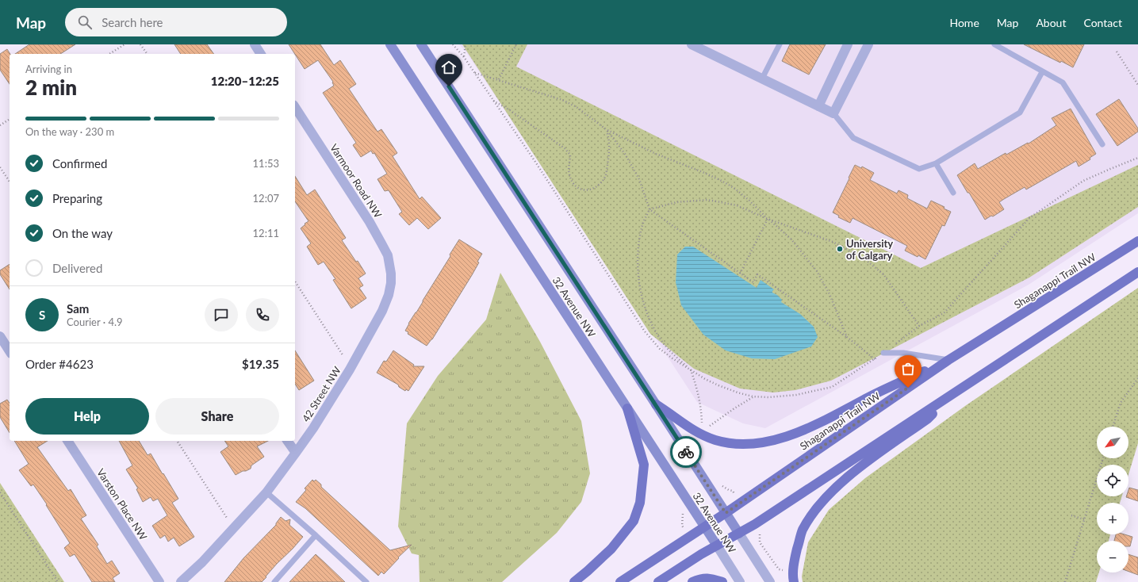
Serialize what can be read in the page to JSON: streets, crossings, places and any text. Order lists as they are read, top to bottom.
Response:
{
  "streets": {
    "main road": ["Shaganappi Trail NW", "32 Avenue NW"],
    "street": ["Varmoor Road NW", "42 Street NW", "Varston Place NW"]
  },
  "crossings": [
    ["Varmoor Road NW", "42 Street NW"],
    ["Shaganappi Trail NW", "32 Avenue NW"]
  ],
  "places": ["University of Calgary"],
  "north": "bottom left",
  "page": {
    "header": "Map",
    "search": "Search here",
    "nav": [
      "Home",
      "Map",
      "About",
      "Contact"
    ],
    "heading": ["2 min", "Arriving in", "12:20–12:25"],
    "panel": [
      "Sam",
      "Courier · 4.9",
      "Order #4623",
      "$19.35"
    ],
    "bar": "On the way · 230 m",
    "list": [
      ["Confirmed", "11:53"],
      ["Preparing", "12:07"],
      ["On the way", "12:11"],
      "Delivered"
    ],
    "round": "S",
    "buttons": ["Help", "Share"],
    "map_buttons": ["+", "−"]
  }
}
